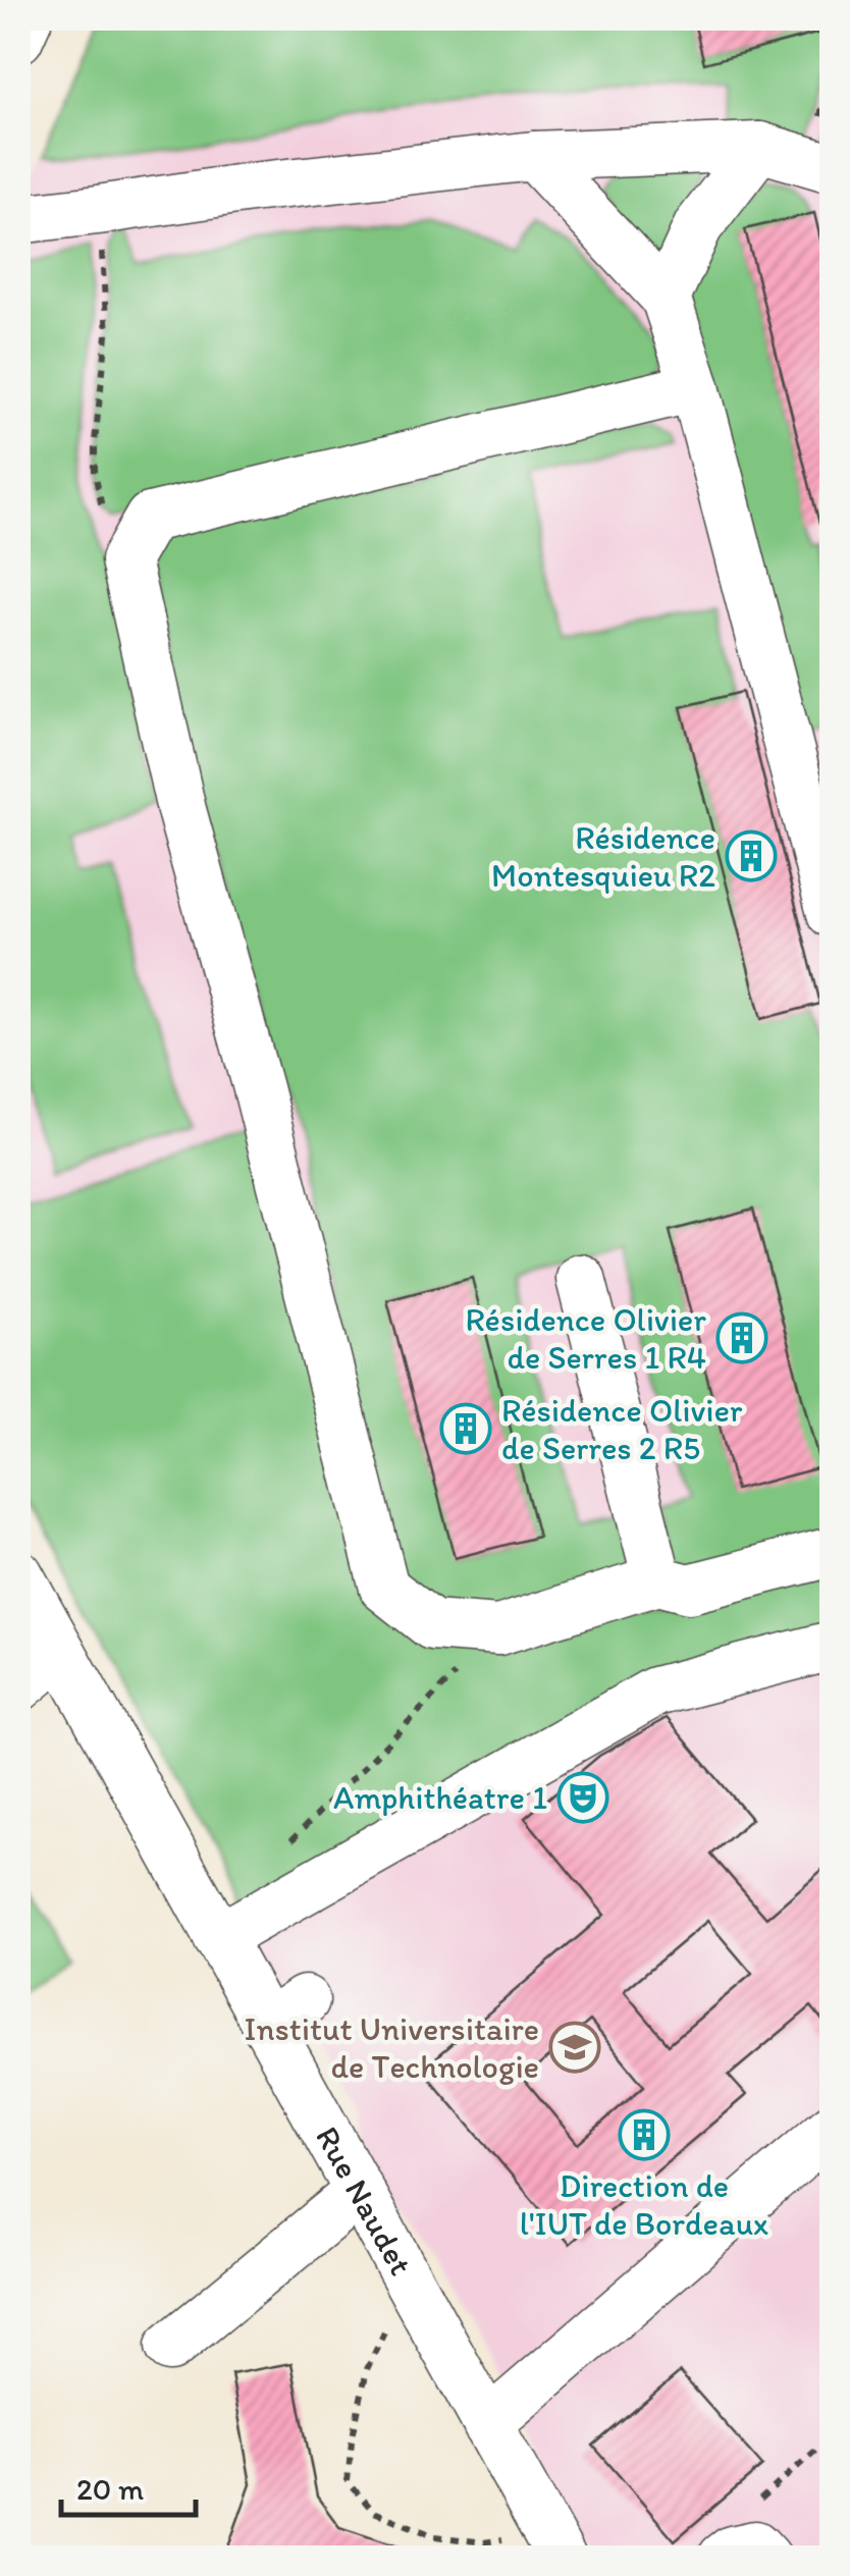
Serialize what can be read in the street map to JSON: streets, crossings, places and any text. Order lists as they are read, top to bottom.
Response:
{
  "streets": {
    "street": ["Rue Naudet"]
  },
  "places": {
    "building": [
      "Résidence Montesquieu R2",
      "Résidence Olivier de Serres 1 R4",
      "Résidence Olivier de Serres 2 R5",
      "Direction de l'IUT de Bordeaux"
    ],
    "theatre": ["Amphithéatre 1"],
    "school or university": ["Institut Universitaire de Technologie"]
  },
  "scale_bar": "20 m"
}
